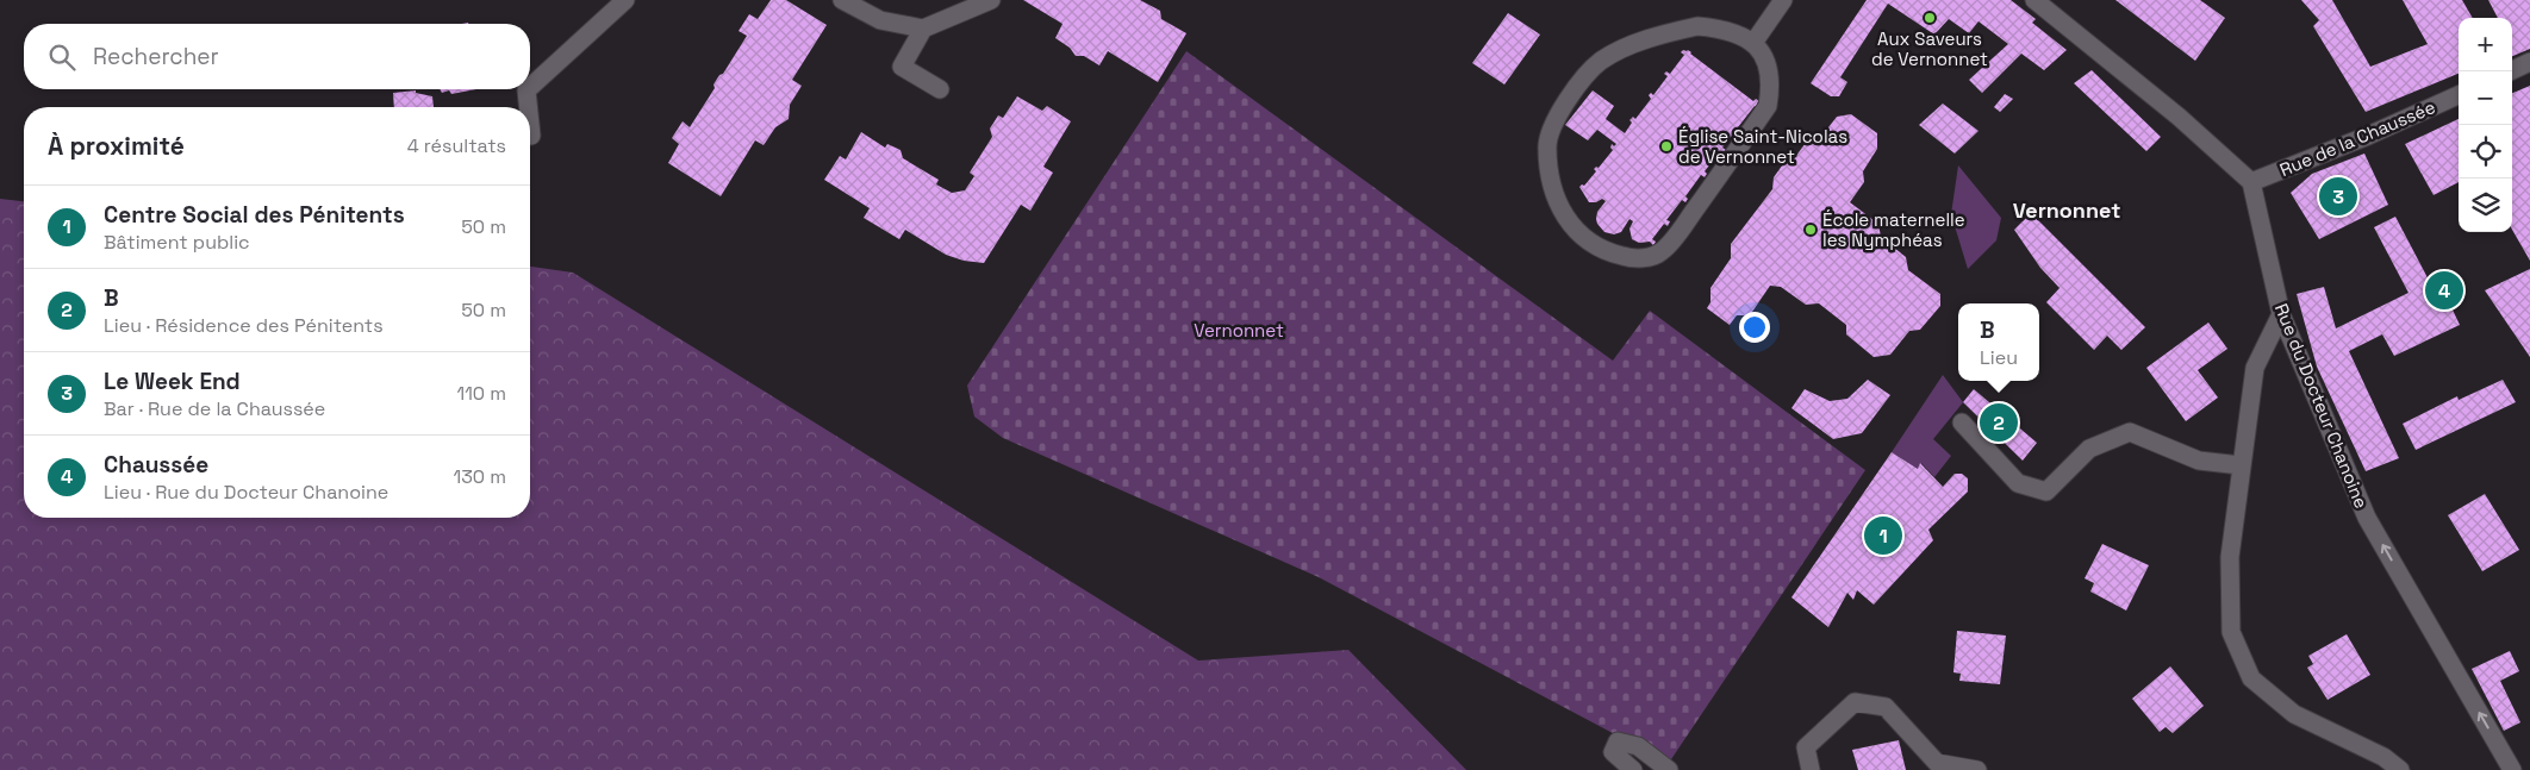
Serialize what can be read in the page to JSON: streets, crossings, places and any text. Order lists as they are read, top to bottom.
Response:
{
  "streets": {
    "street": ["Rue de la Chaussée", "Rue du Docteur Chanoine"]
  },
  "crossings": [
    ["Rue de la Chaussée", "Rue du Docteur Chanoine"]
  ],
  "one_way": ["Rue du Docteur Chanoine"],
  "districts": ["Vernonnet"],
  "parks": ["Vernonnet"],
  "places": ["Aux Saveurs de Vernonnet", "Église Saint-Nicolas de Vernonnet", "École maternelle les Nymphéas"],
  "page": {
    "map_buttons": ["+", "−"],
    "search": "Rechercher",
    "heading": ["À proximité", "4 résultats"],
    "pins": [
      "3",
      "4",
      "2",
      "1"
    ],
    "list": [
      {
        "mark": "1",
        "name": "Centre Social des Pénitents",
        "note": "Bâtiment public",
        "value": "50 m"
      },
      {
        "mark": "2",
        "name": "B",
        "note": "Lieu · Résidence des Pénitents",
        "value": "50 m"
      },
      {
        "mark": "3",
        "name": "Le Week End",
        "note": "Bar · Rue de la Chaussée",
        "value": "110 m"
      },
      {
        "mark": "4",
        "name": "Chaussée",
        "note": "Lieu · Rue du Docteur Chanoine",
        "value": "130 m"
      }
    ],
    "popup": ["B", "Lieu"]
  }
}
